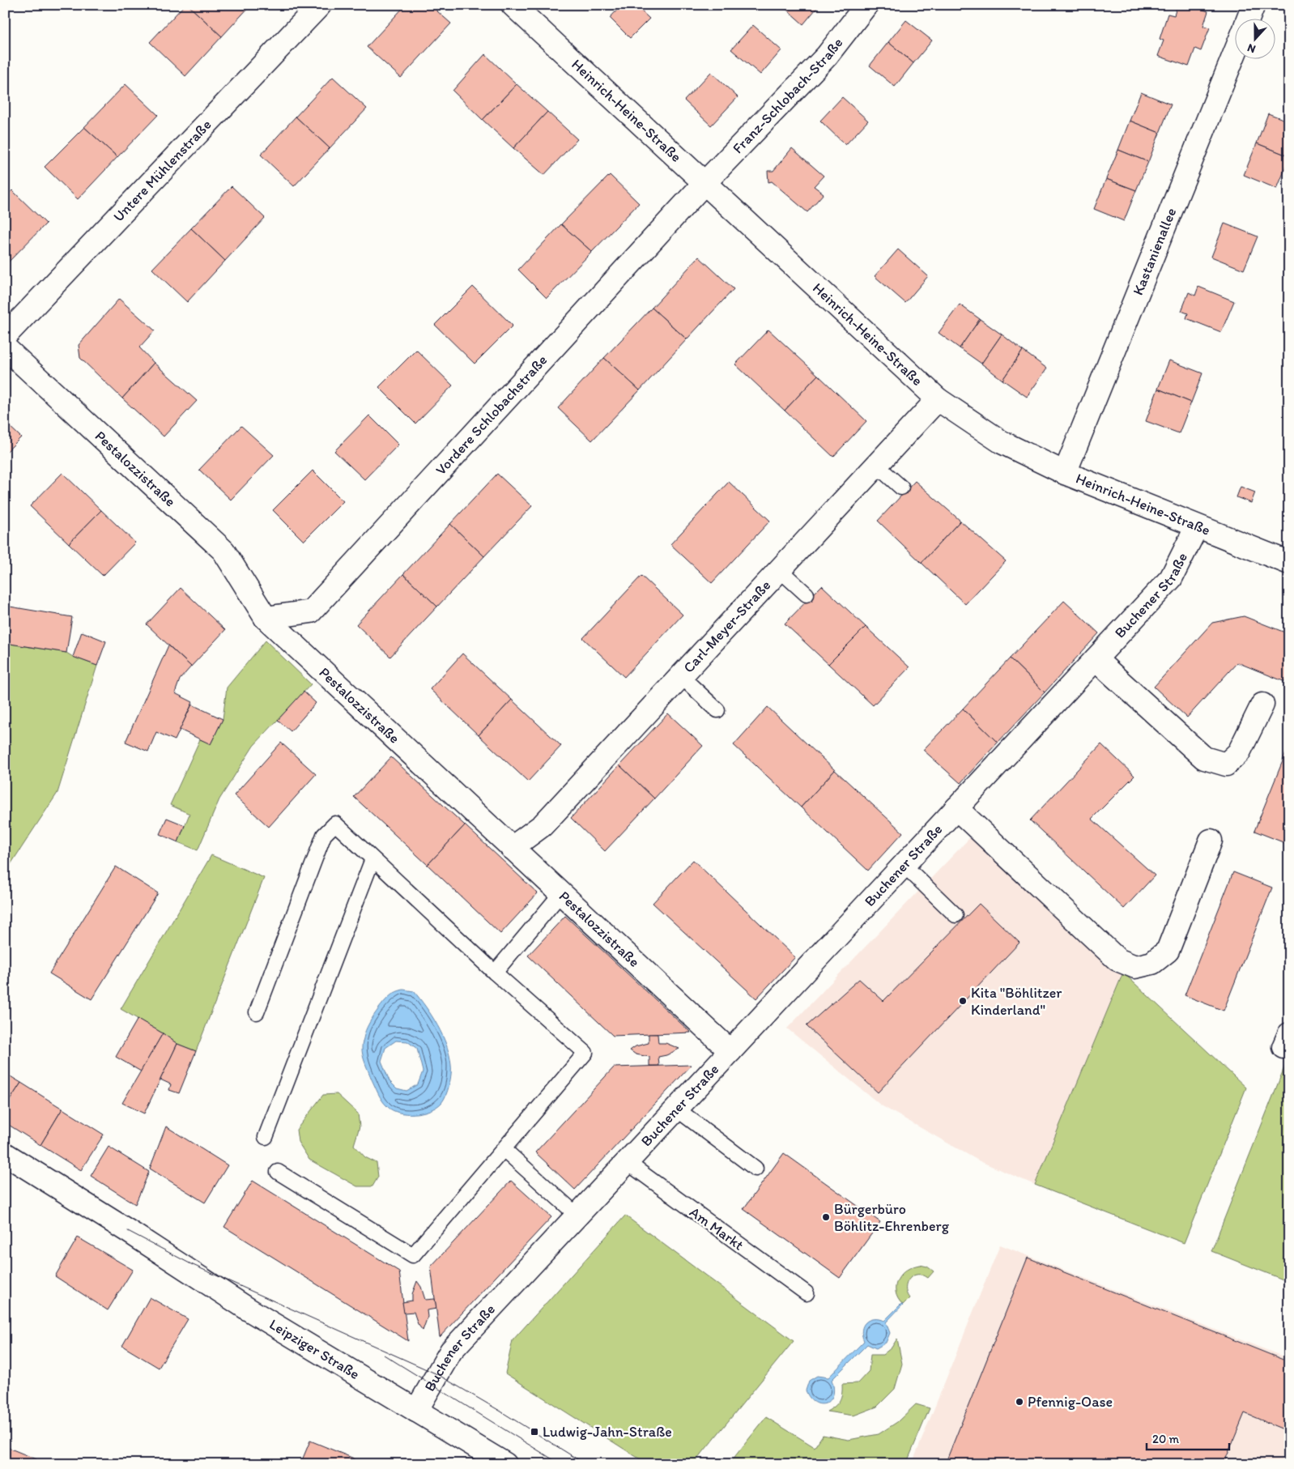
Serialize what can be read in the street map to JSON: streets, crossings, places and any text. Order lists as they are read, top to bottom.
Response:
{
  "streets": {
    "street": [
      "Franz-Schlobach-Straße",
      "Heinrich-Heine-Straße",
      "Untere Mühlenstraße",
      "Kastanienallee",
      "Vordere Schlobachstraße",
      "Pestalozzistraße",
      "Buchener Straße",
      "Carl-Meyer-Straße",
      "Leipziger Straße"
    ],
    "lane": ["Am Markt"]
  },
  "crossings": [
    ["Franz-Schlobach-Straße", "Heinrich-Heine-Straße"],
    ["Franz-Schlobach-Straße", "Vordere Schlobachstraße"],
    ["Heinrich-Heine-Straße", "Kastanienallee"],
    ["Heinrich-Heine-Straße", "Vordere Schlobachstraße"],
    ["Heinrich-Heine-Straße", "Buchener Straße"],
    ["Heinrich-Heine-Straße", "Carl-Meyer-Straße"],
    ["Vordere Schlobachstraße", "Pestalozzistraße"],
    ["Pestalozzistraße", "Buchener Straße"],
    ["Pestalozzistraße", "Carl-Meyer-Straße"],
    ["Buchener Straße", "Am Markt"],
    ["Buchener Straße", "Leipziger Straße"]
  ],
  "places": {
    "other": ["Kita \"Böhlitzer Kinderland\"", "Bürgerbüro Böhlitz-Ehrenberg", "Pfennig-Oase"],
    "transit": ["Ludwig-Jahn-Straße"]
  },
  "scale_bar": "20 m",
  "north": "bottom"
}
